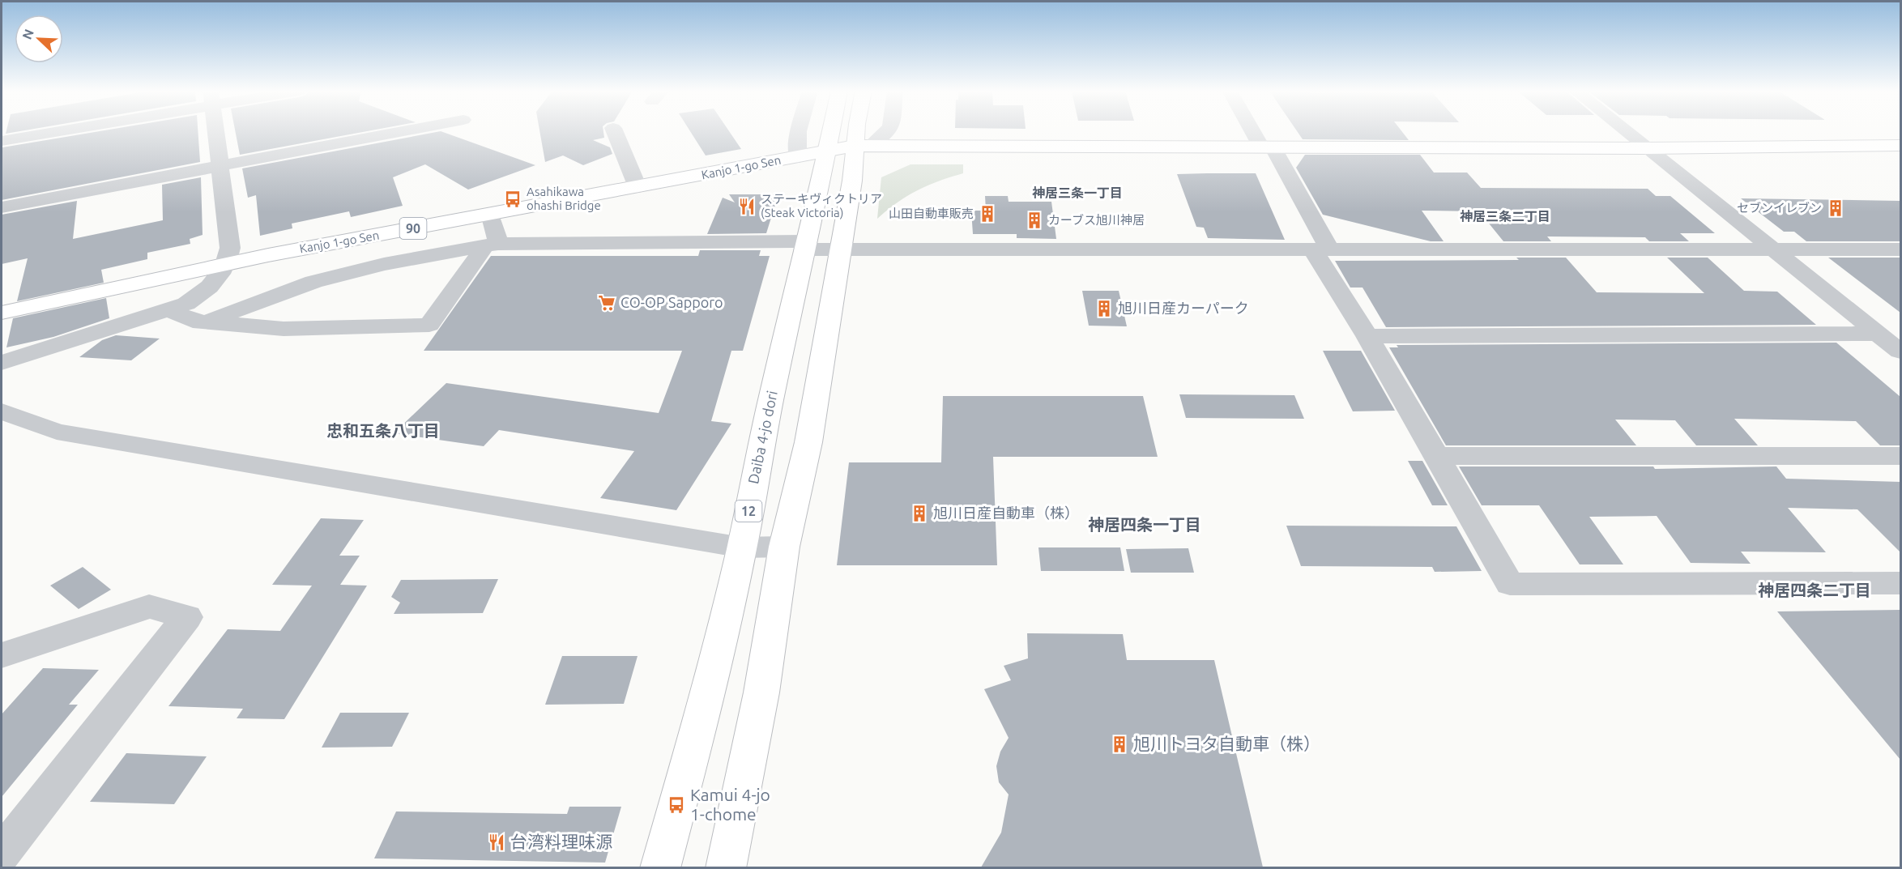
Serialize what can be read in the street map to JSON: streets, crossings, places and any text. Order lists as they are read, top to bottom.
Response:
{
  "streets": {
    "main road": [
      "Kanjo 1-go Sen",
      "90",
      "Daiba 4-jo dori",
      "12"
    ]
  },
  "crossings": [
    ["Kanjo 1-go Sen", "Daiba 4-jo dori"]
  ],
  "districts": [
    "神居三条一丁目",
    "神居三条二丁目",
    "忠和五条八丁目",
    "神居四条一丁目",
    "神居四条二丁目"
  ],
  "places": {
    "bus stop": ["Asahikawa ohashi Bridge", "Kamui 4-jo 1-chome"],
    "restaurant": ["ステーキヴィクトリア (Steak Victoria)", "台湾料理味源"],
    "building": [
      "セブンイレブン",
      "山田自動車販売",
      "カーブス旭川神居",
      "旭川日産カーパーク",
      "旭川日産自動車（株）",
      "旭川トヨタ自動車（株）"
    ],
    "supermarket": ["CO-OP Sapporo"]
  },
  "north": "top left"
}
